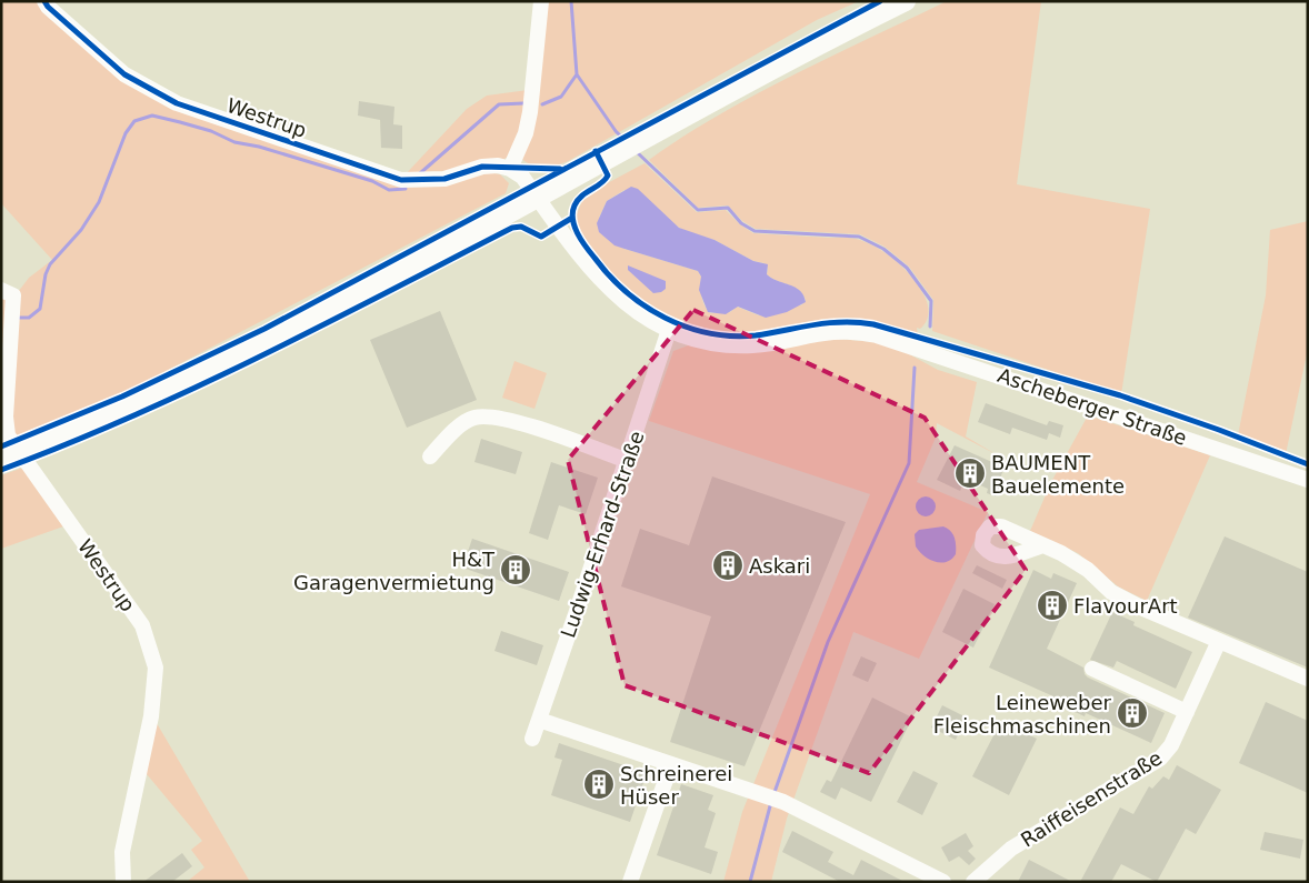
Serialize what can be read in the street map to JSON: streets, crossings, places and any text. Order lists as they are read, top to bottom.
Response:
{
  "streets": {
    "street": [
      "Westrup",
      "Ascheberger Straße",
      "Ludwig-Erhard-Straße",
      "Raiffeisenstraße"
    ]
  },
  "crossings": [
    ["Ascheberger Straße", "Ludwig-Erhard-Straße"]
  ],
  "places": {
    "building": [
      "BAUMENT Bauelemente",
      "Askari",
      "H&T Garagenvermietung",
      "FlavourArt",
      "Leineweber Fleischmaschinen",
      "Schreinerei Hüser"
    ]
  }
}
